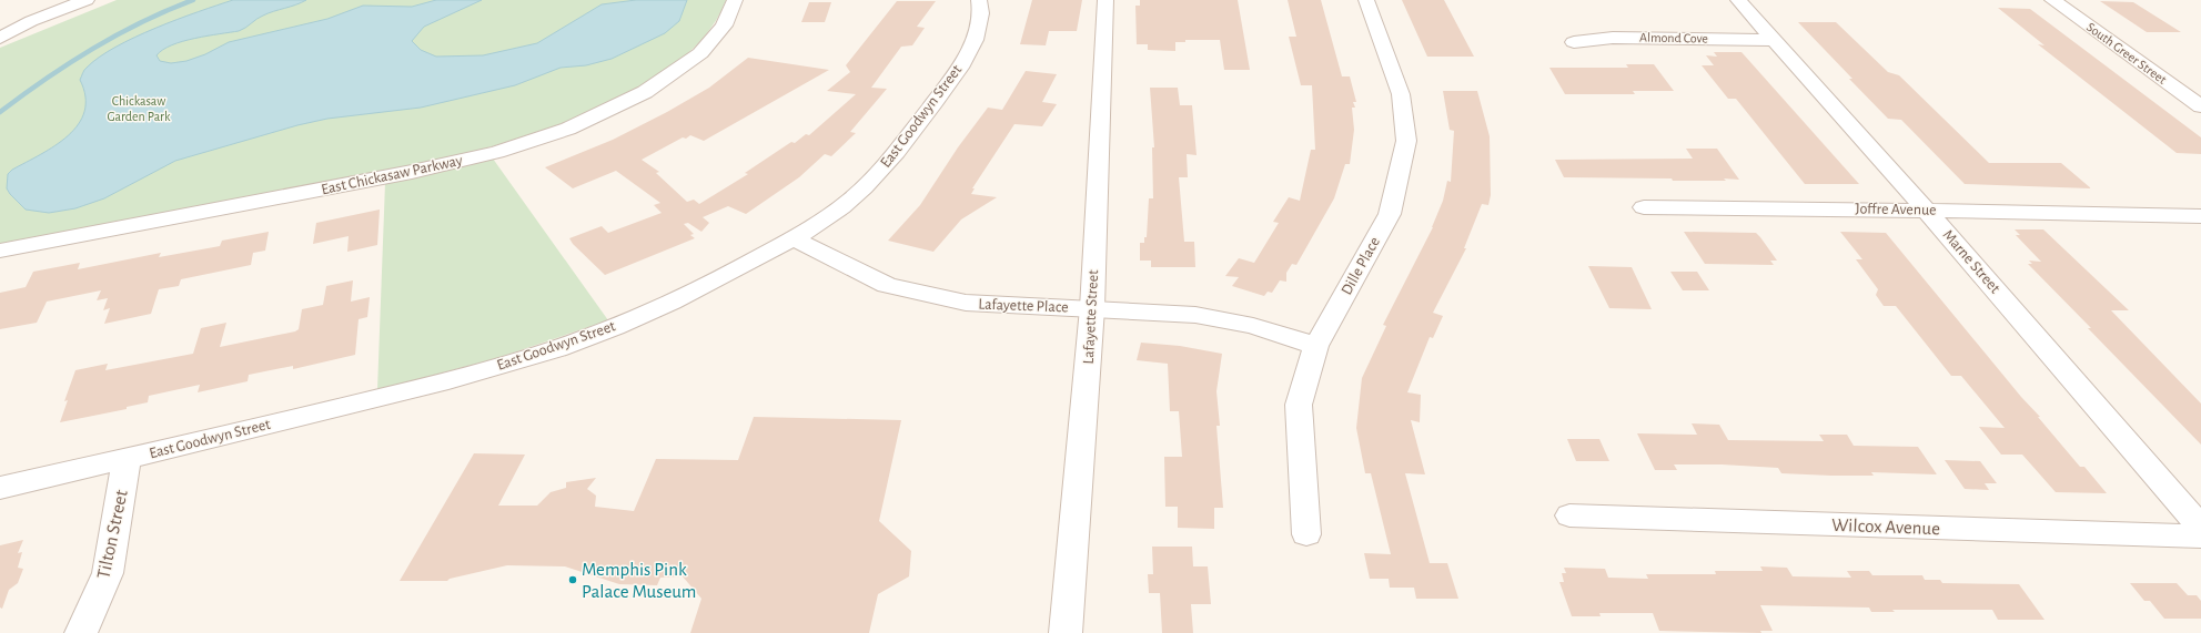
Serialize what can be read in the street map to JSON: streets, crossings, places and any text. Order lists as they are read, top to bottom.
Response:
{
  "streets": {
    "street": [
      "Almond Cove",
      "South Greer Street",
      "East Goodwyn Street",
      "East Chickasaw Parkway",
      "Joffre Avenue",
      "Marne Street",
      "Dille Place",
      "Lafayette Place",
      "Lafayette Street",
      "Wilcox Avenue",
      "Tilton Street"
    ]
  },
  "crossings": [
    ["Almond Cove", "Marne Street"],
    ["East Goodwyn Street", "Lafayette Place"],
    ["East Goodwyn Street", "Tilton Street"],
    ["Joffre Avenue", "Marne Street"],
    ["Dille Place", "Lafayette Place"],
    ["Lafayette Place", "Lafayette Street"]
  ],
  "parks": ["Chickasaw Garden Park"],
  "places": ["Memphis Pink Palace Museum"]
}
